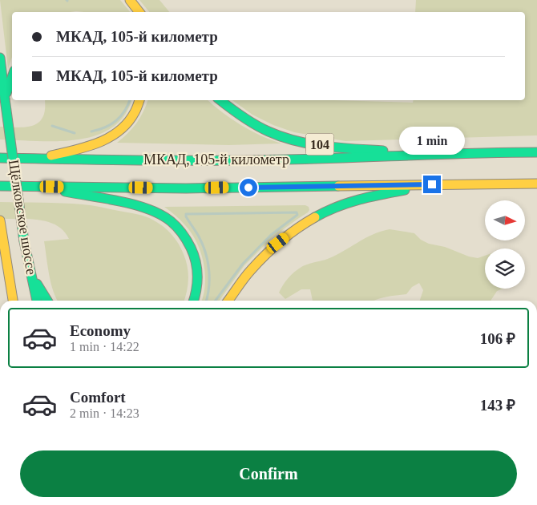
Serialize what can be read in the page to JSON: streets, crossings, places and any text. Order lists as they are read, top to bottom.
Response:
{
  "streets": {
    "main road": ["104", "МКАД, 105-й километр", "Щёлковское шоссе"]
  },
  "crossings": [
    ["104", "МКАД, 105-й километр"]
  ],
  "north": "right",
  "page": {
    "banner": ["МКАД, 105-й километр", "МКАД, 105-й километр"],
    "bubble": "1 min",
    "list": [
      {
        "name": "Economy",
        "note": "1 min · 14:22",
        "value": "106 ₽"
      },
      {
        "name": "Comfort",
        "note": "2 min · 14:23",
        "value": "143 ₽"
      }
    ],
    "buttons": "Confirm"
  }
}
